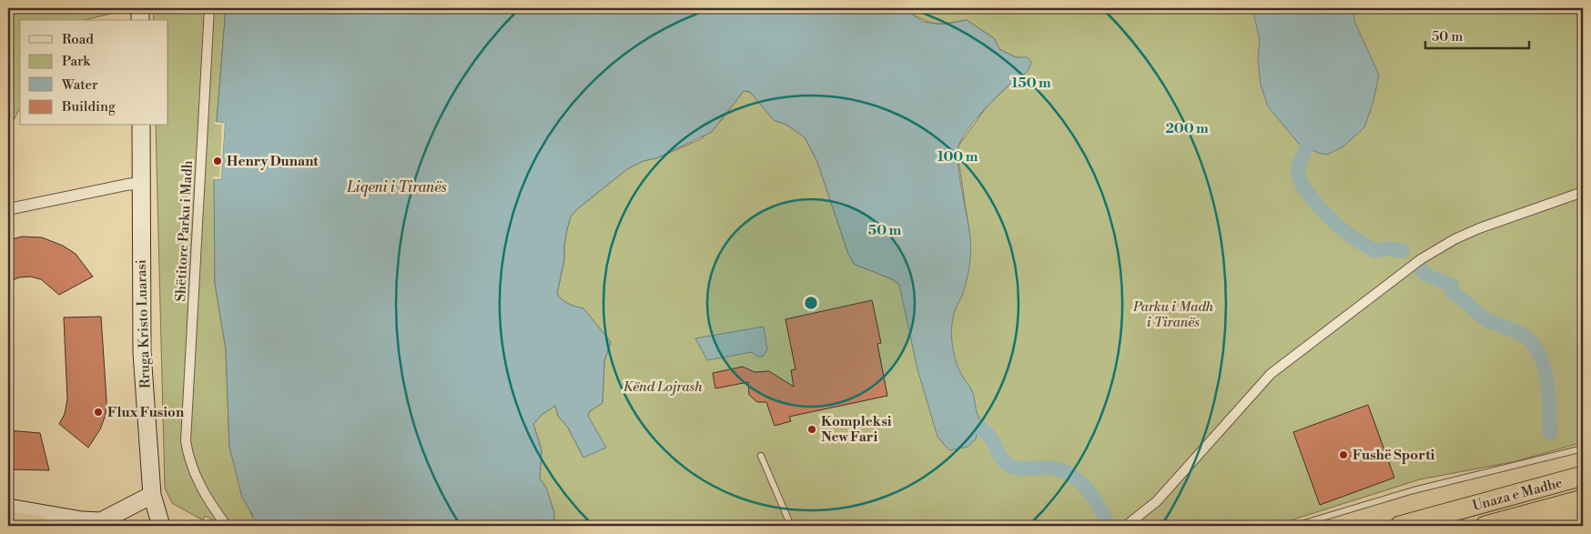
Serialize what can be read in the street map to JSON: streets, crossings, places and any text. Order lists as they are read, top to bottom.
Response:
{
  "streets": {
    "highway": ["Unaza e Madhe"],
    "main road": ["Rruga Kristo Luarasi"],
    "street": ["Shëtitore Parku i Madh"]
  },
  "water": ["Liqeni i Tiranës"],
  "parks": ["Parku i Madh i Tiranës", "Kënd Lojrash"],
  "places": [
    "Henry Dunant",
    "Flux Fusion",
    "Kompleksi New Fari",
    "Fushë Sporti"
  ],
  "legend": [
    "Road",
    "Park",
    "Water",
    "Building"
  ],
  "scale_bar": "50 m",
  "rings": [
    "150 m",
    "200 m",
    "100 m",
    "50 m"
  ]
}
